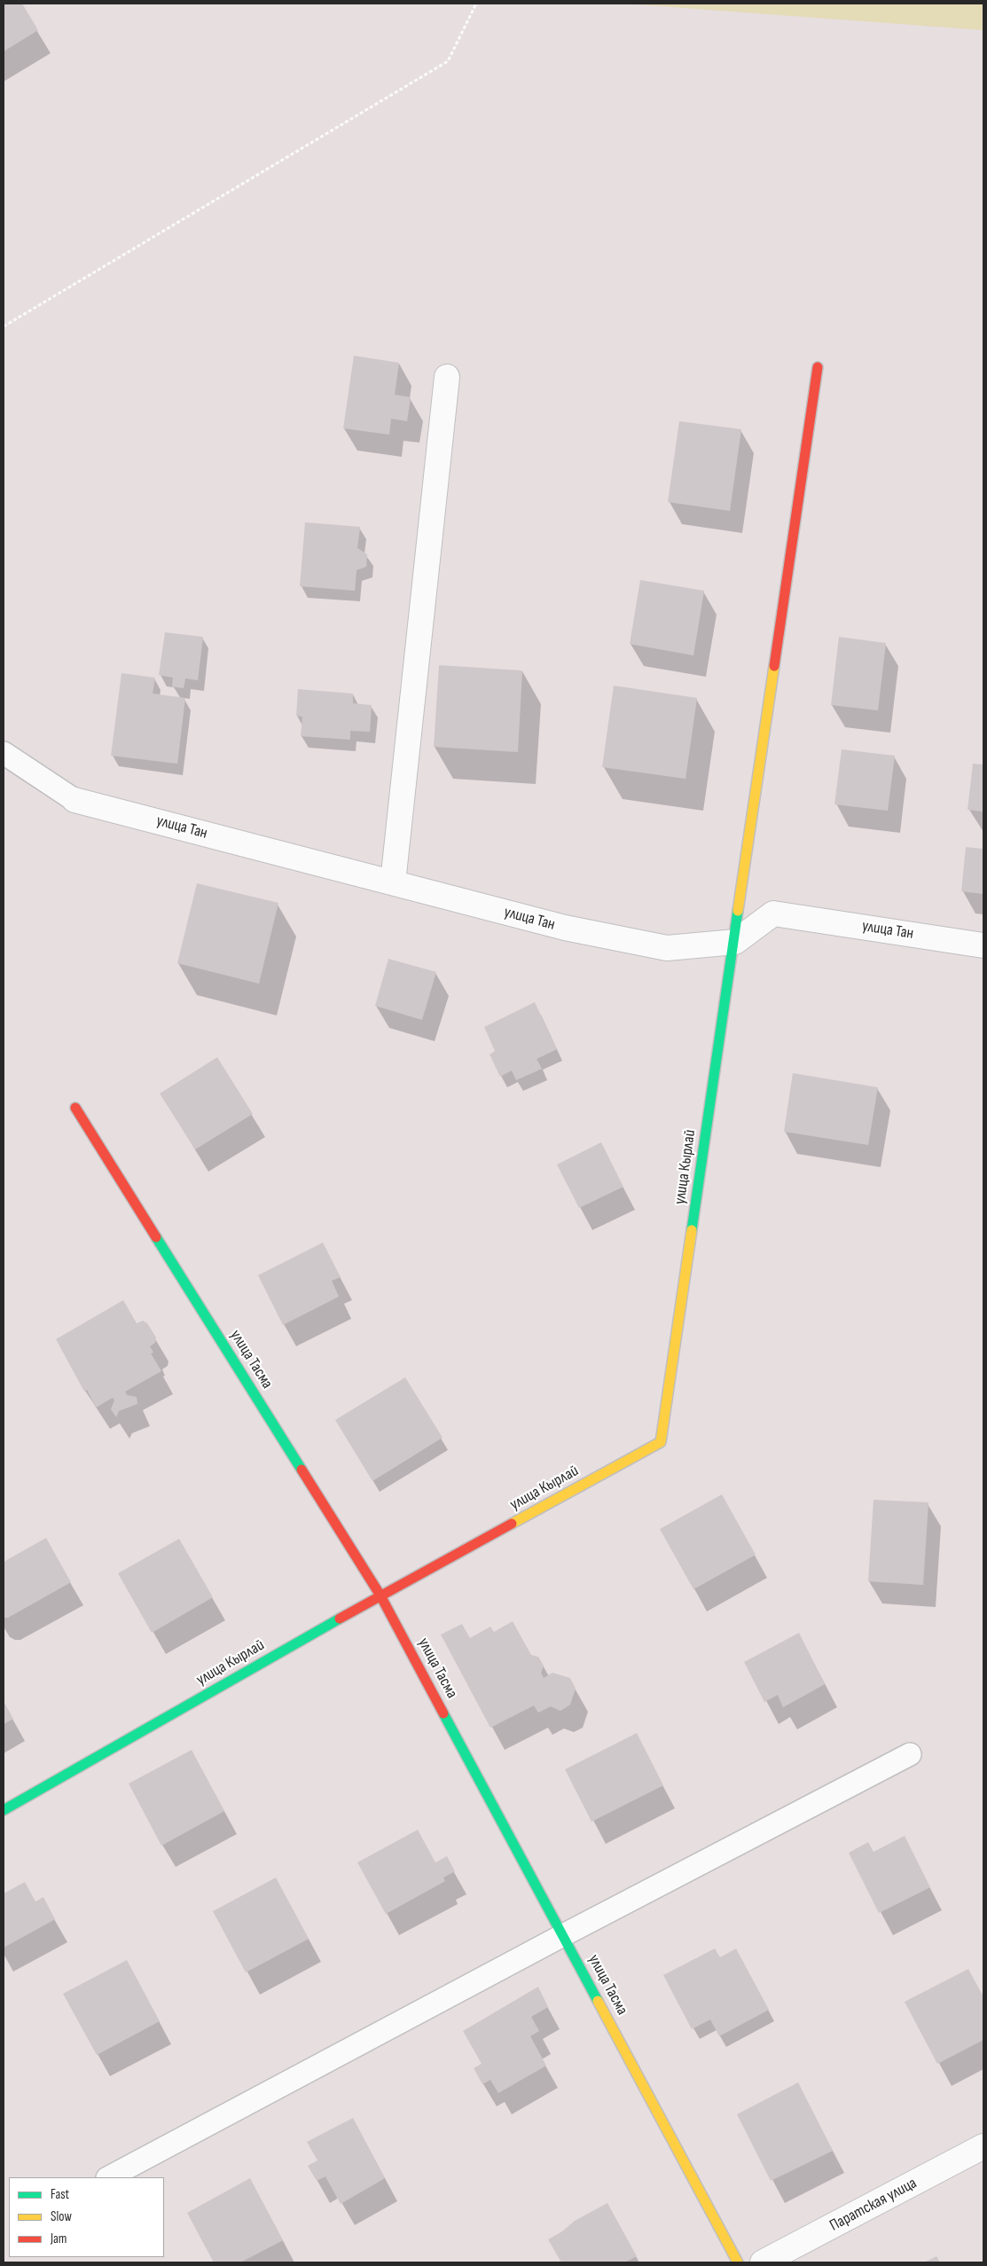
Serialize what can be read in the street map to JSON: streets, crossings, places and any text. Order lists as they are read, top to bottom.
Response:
{
  "streets": {
    "street": [
      "улица Тан",
      "улица Кырлай",
      "улица Тасма",
      "Паратская улица"
    ]
  },
  "crossings": [
    ["улица Тан", "улица Кырлай"],
    ["улица Кырлай", "улица Тасма"]
  ],
  "legend": ["Fast", "Slow", "Jam"]
}
